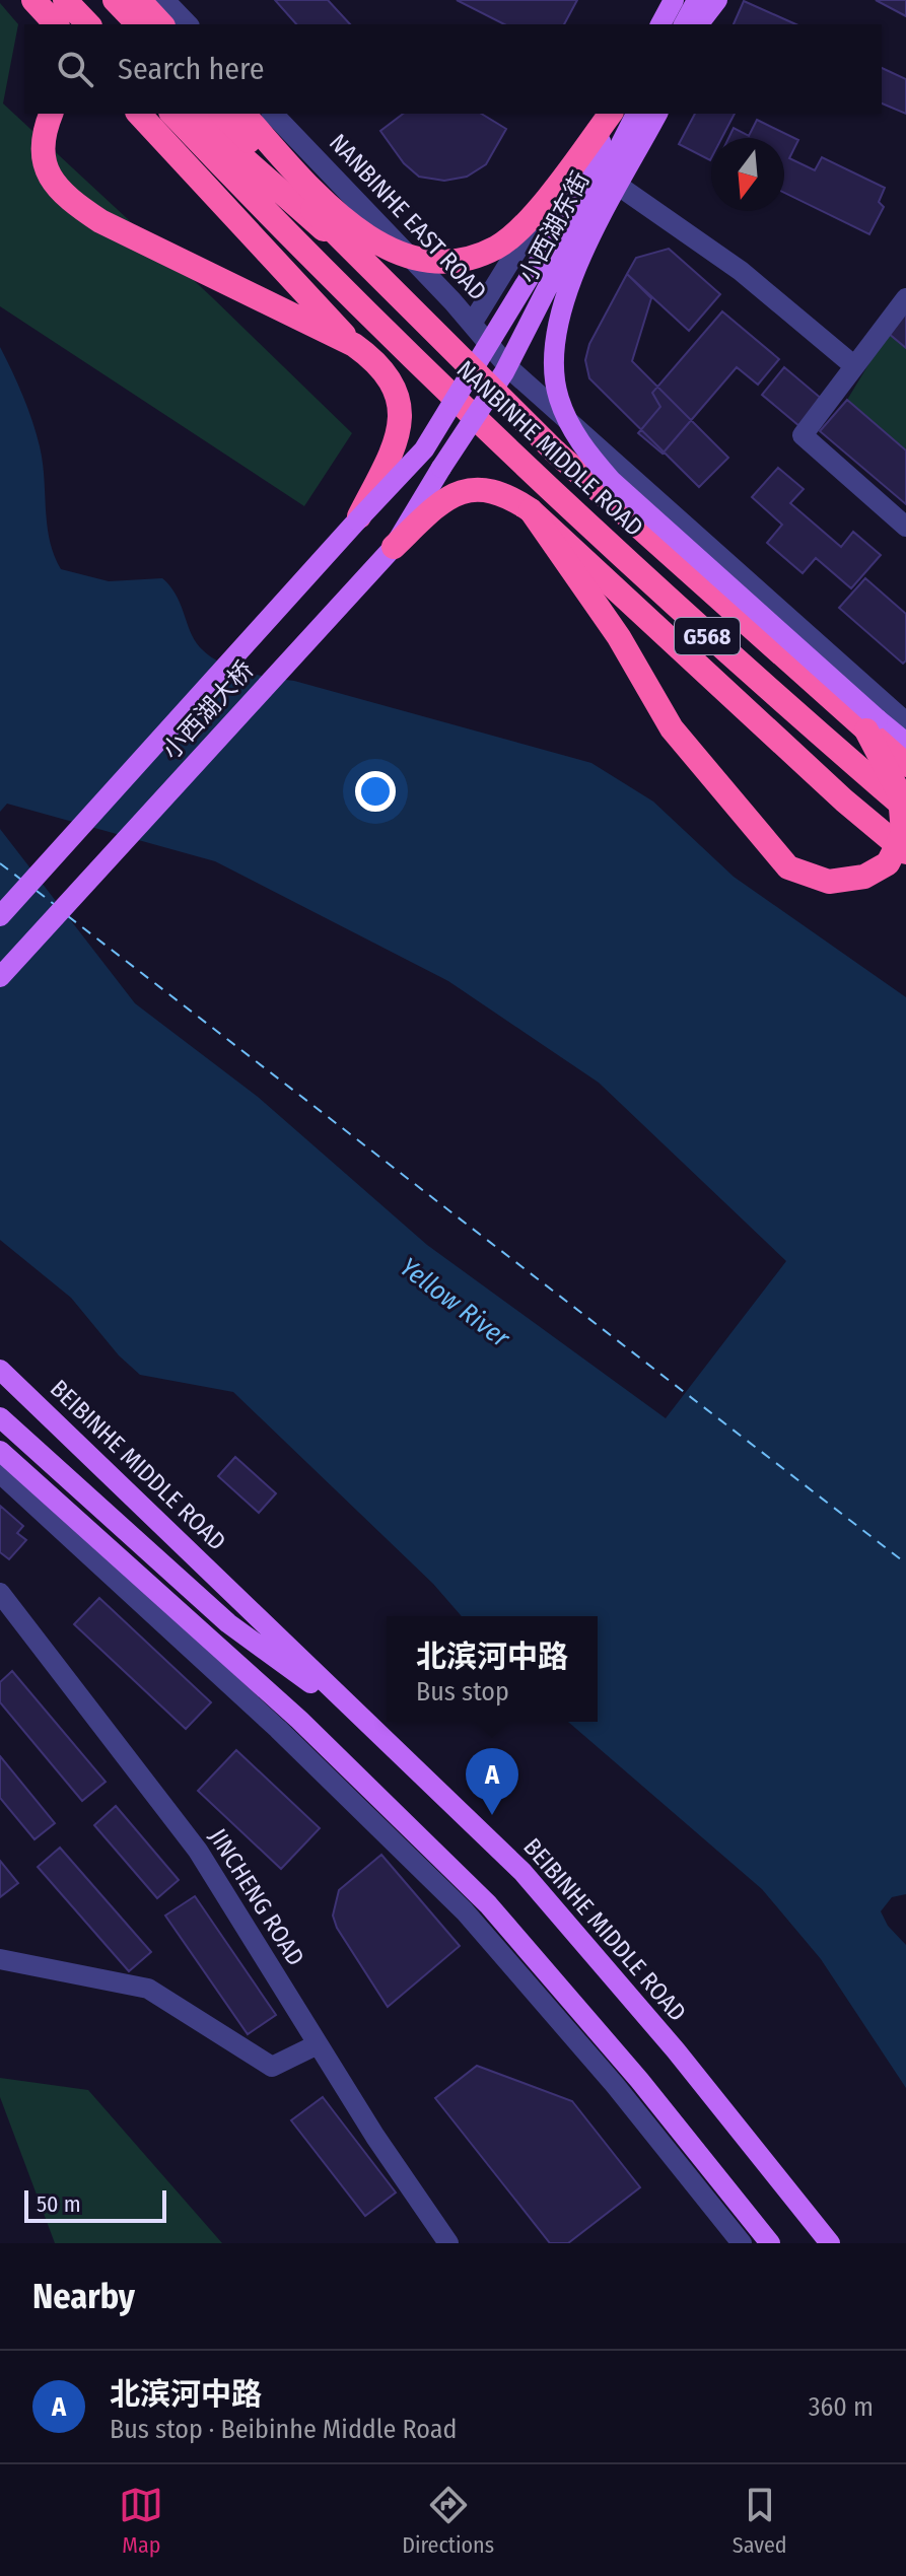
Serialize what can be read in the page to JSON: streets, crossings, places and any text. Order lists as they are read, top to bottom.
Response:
{
  "streets": {
    "highway": ["NANBINHE MIDDLE ROAD", "G568"],
    "main road": ["小西湖大桥", "BEIBINHE MIDDLE ROAD"],
    "street": ["NANBINHE EAST ROAD", "小西湖东街", "JINCHENG ROAD"]
  },
  "crossings": [
    ["NANBINHE EAST ROAD", "小西湖东街"],
    ["NANBINHE EAST ROAD", "NANBINHE MIDDLE ROAD"],
    ["小西湖东街", "NANBINHE MIDDLE ROAD"]
  ],
  "water": ["Yellow River"],
  "scale_bar": "50 m",
  "north": "bottom",
  "page": {
    "search": "Search here",
    "popup": ["北滨河中路", "Bus stop"],
    "pins": "A",
    "scale": "50 m",
    "heading": "Nearby",
    "list": [
      {
        "mark": "A",
        "name": "北滨河中路",
        "note": "Bus stop · Beibinhe Middle Road",
        "value": "360 m"
      }
    ],
    "nav": ["Map", "Directions", "Saved"]
  }
}
